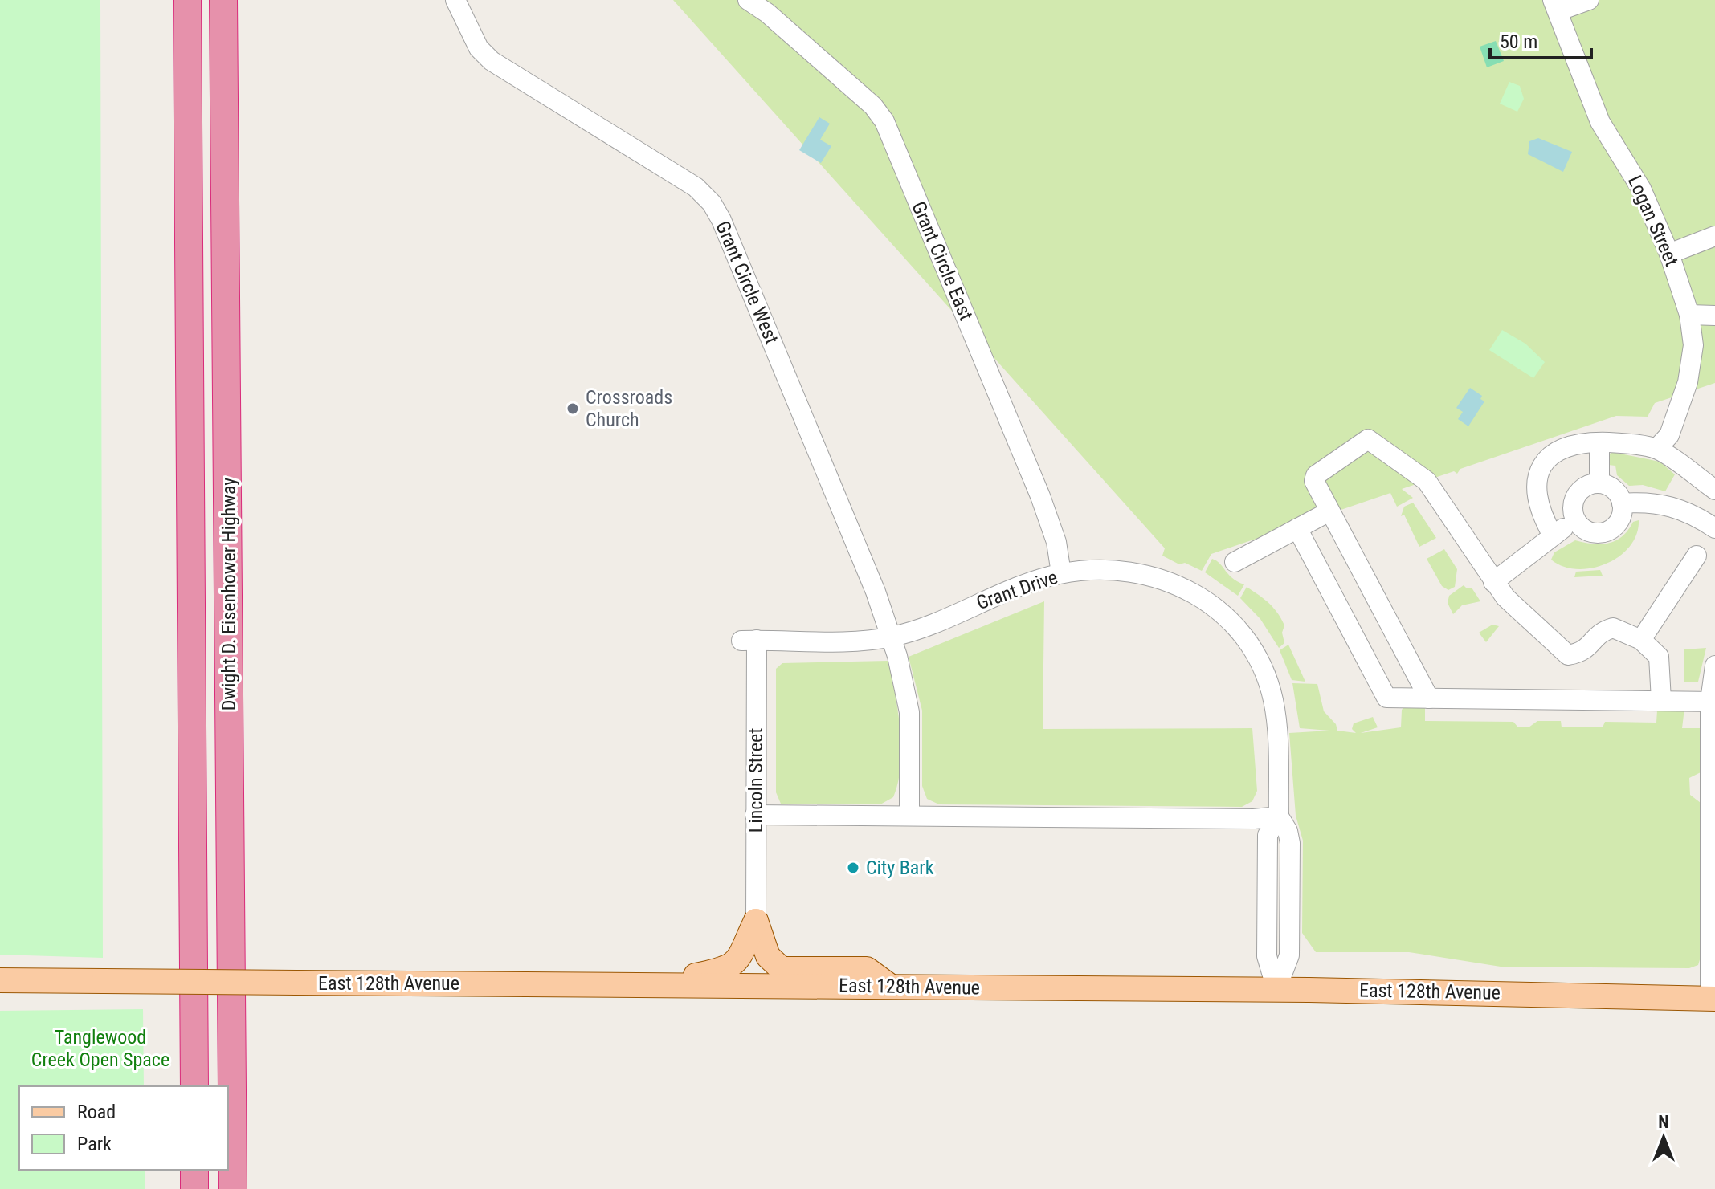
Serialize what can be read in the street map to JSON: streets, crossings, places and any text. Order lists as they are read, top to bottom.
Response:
{
  "streets": {
    "highway": ["Dwight D. Eisenhower Highway"],
    "main road": ["East 128th Avenue"],
    "street": [
      "Logan Street",
      "Grant Circle East",
      "Grant Circle West",
      "Grant Drive",
      "Lincoln Street"
    ]
  },
  "crossings": [
    ["Grant Circle East", "Grant Drive"],
    ["Grant Circle West", "Grant Drive"],
    ["Grant Drive", "Lincoln Street"],
    ["Grant Drive", "East 128th Avenue"]
  ],
  "parks": ["Tanglewood Creek Open Space"],
  "places": ["Crossroads Church", "City Bark"],
  "legend": ["Road", "Park"],
  "scale_bar": "50 m",
  "north": "top"
}
